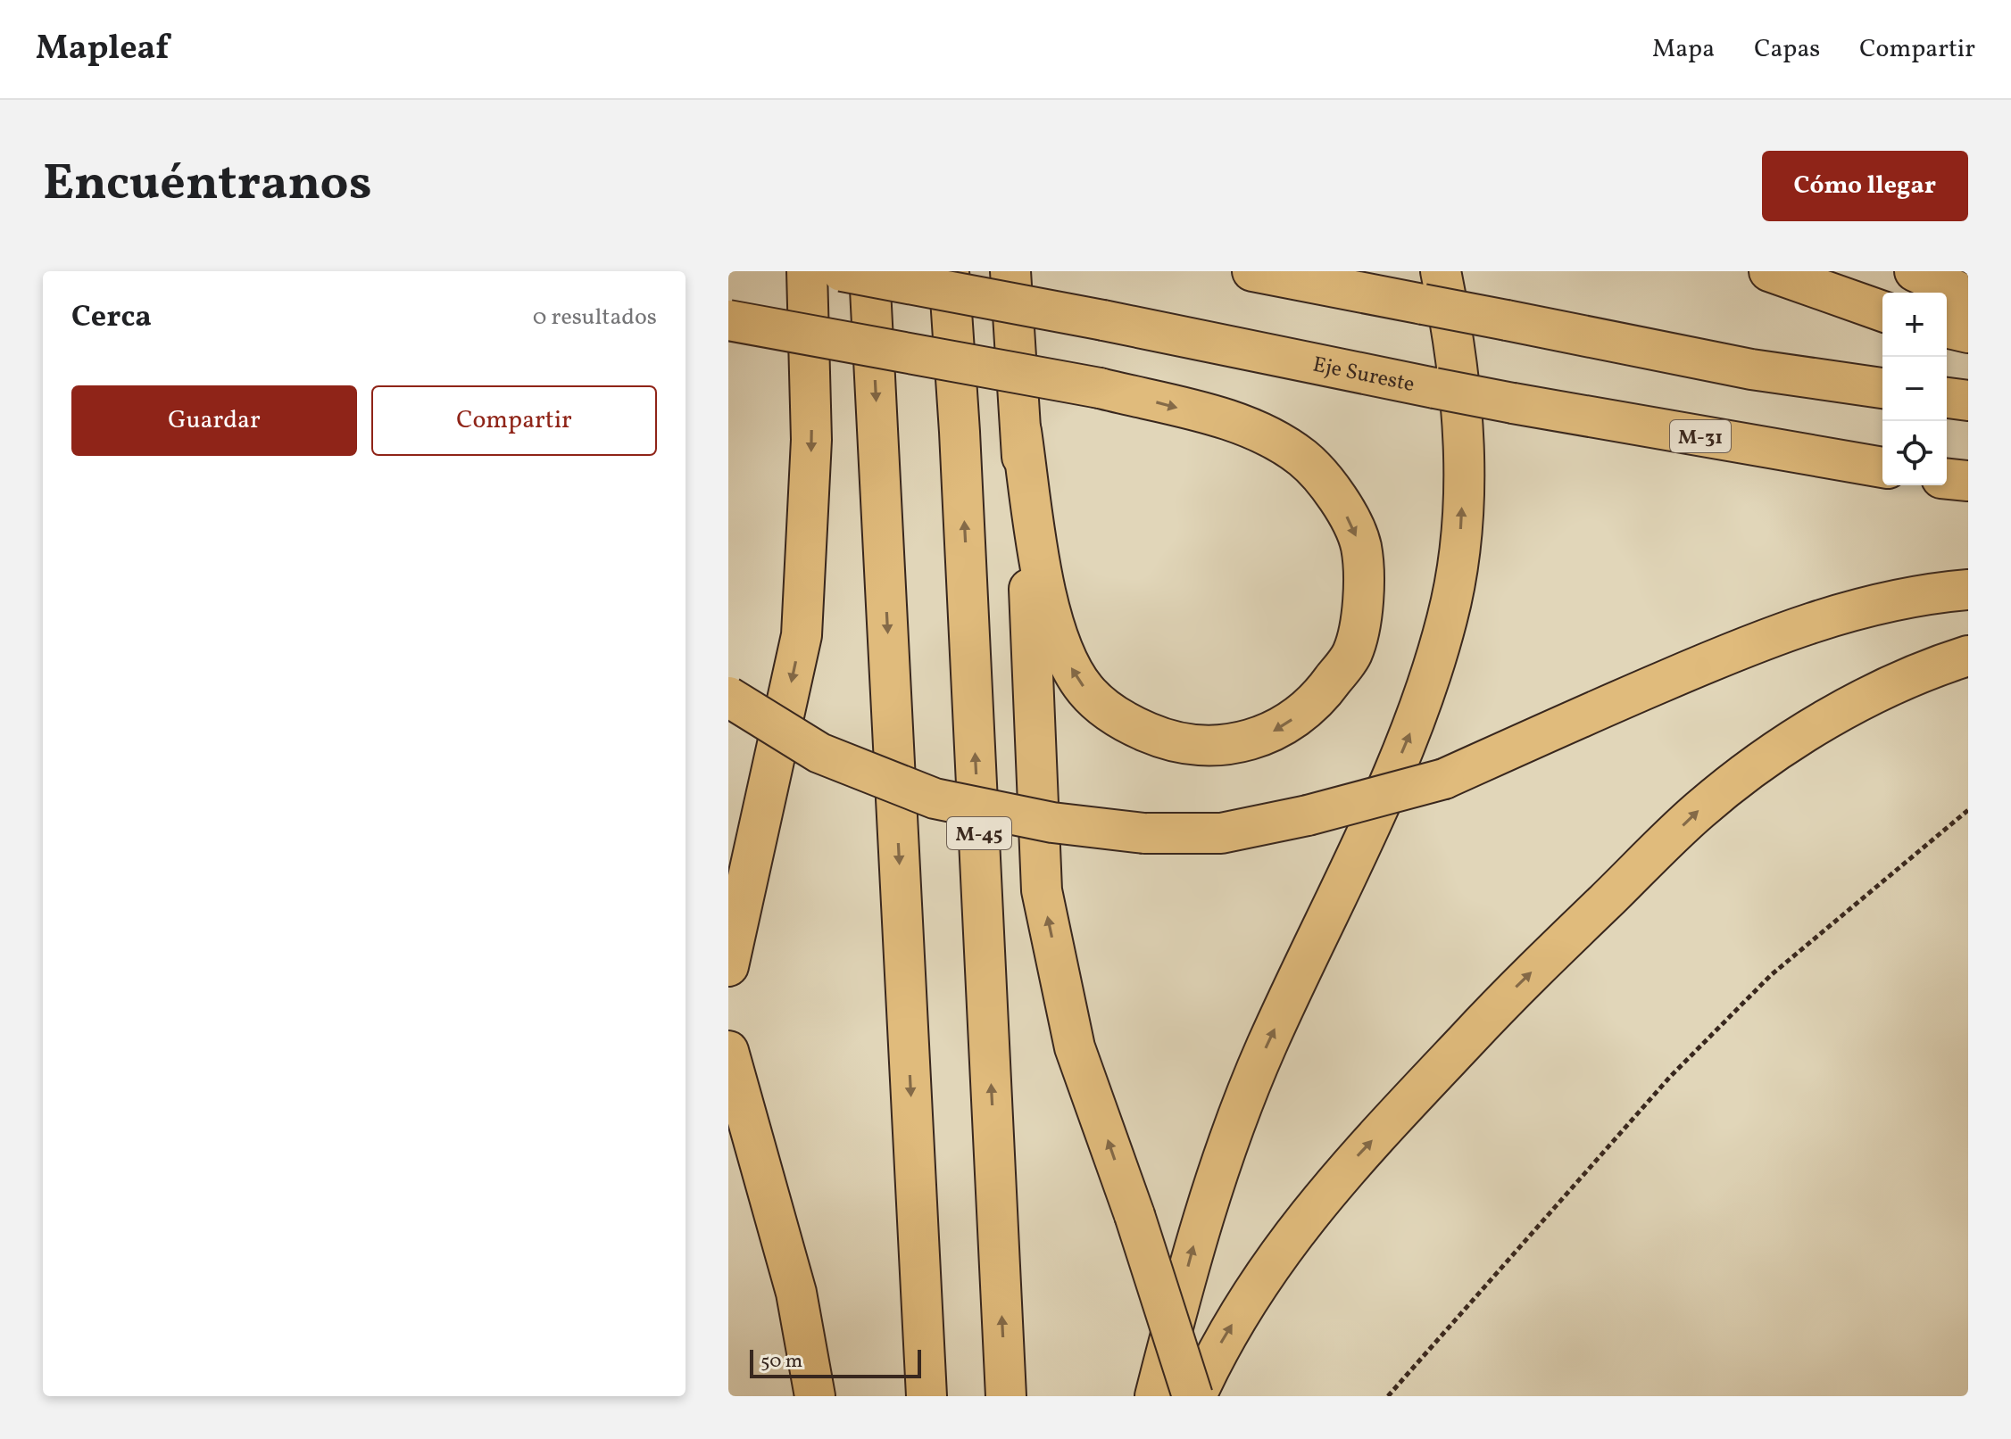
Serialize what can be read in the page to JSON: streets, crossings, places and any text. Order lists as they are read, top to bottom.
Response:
{
  "streets": {
    "highway": ["Eje Sureste", "M-31", "M-45"]
  },
  "scale_bar": "50 m",
  "page": {
    "header": "Mapleaf",
    "nav": ["Mapa", "Capas", "Compartir"],
    "title": "Encuéntranos",
    "buttons": [
      "Cómo llegar",
      ["Guardar", "Compartir"]
    ],
    "heading": ["Cerca", "0 resultados"],
    "map_buttons": ["+", "−"],
    "scale": "50 m"
  }
}
